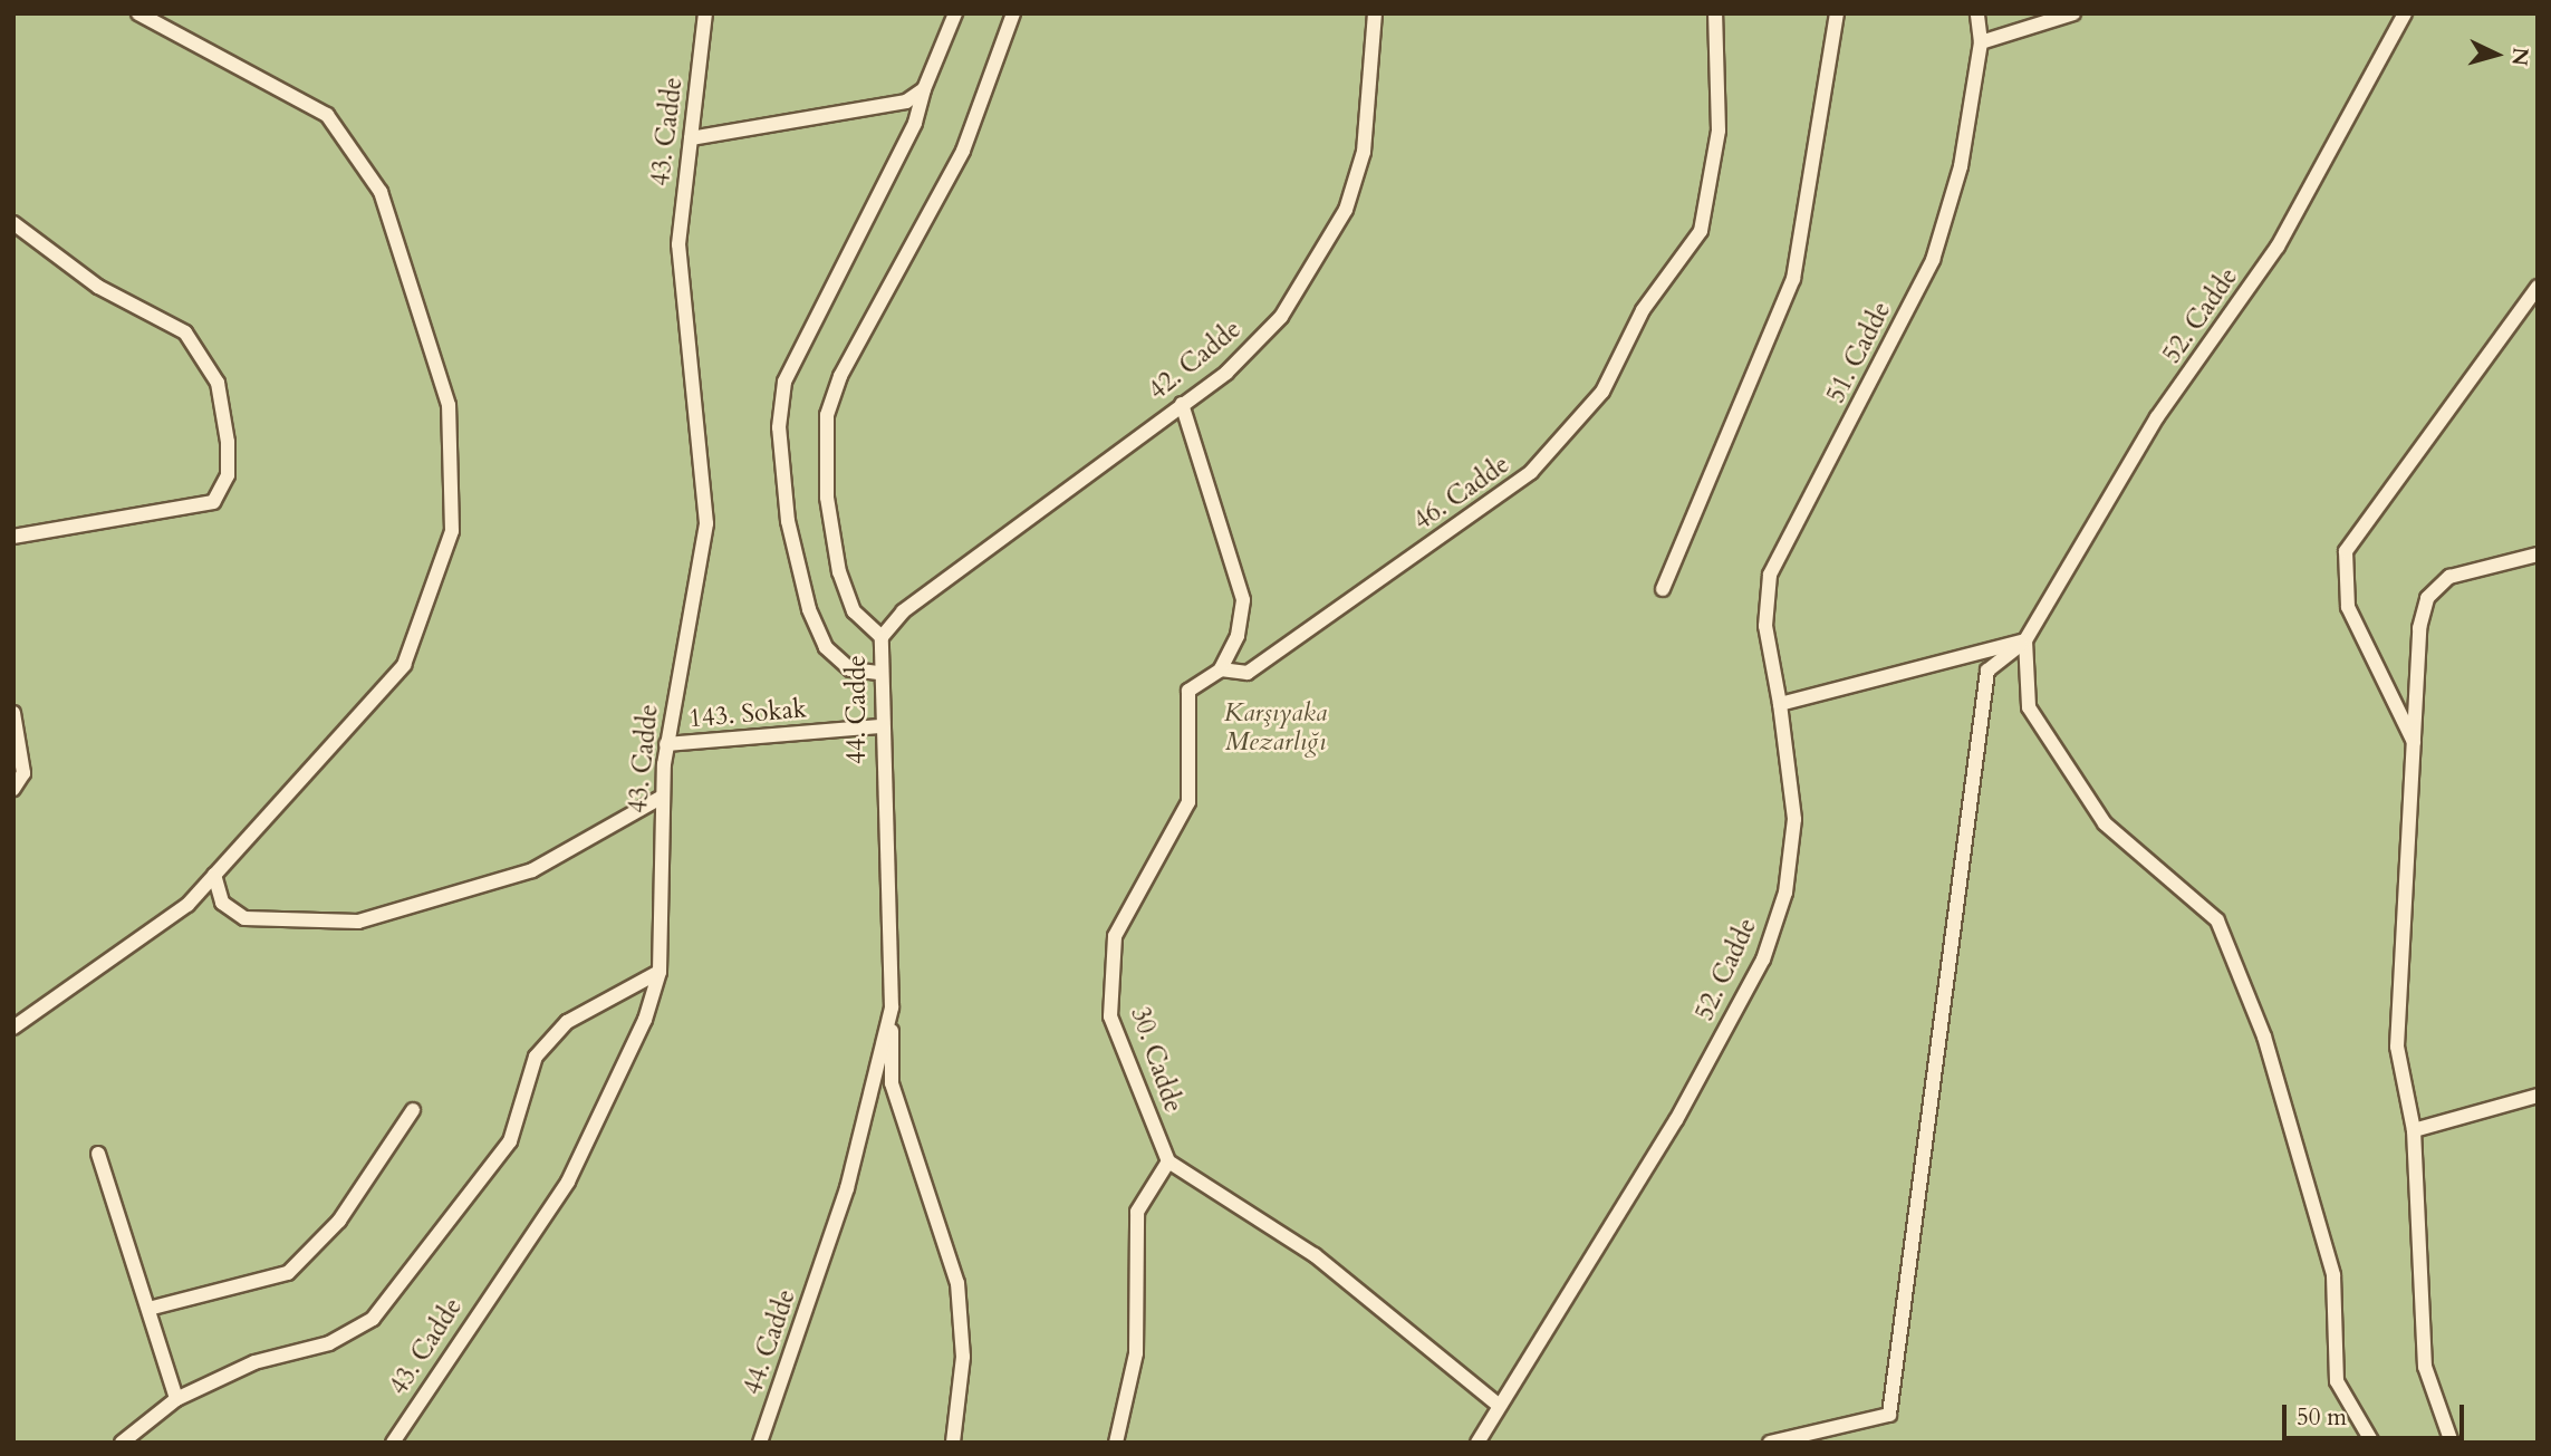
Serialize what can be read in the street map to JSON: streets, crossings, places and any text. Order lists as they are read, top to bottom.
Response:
{
  "streets": {
    "lane": [
      "43. Cadde",
      "52. Cadde",
      "51. Cadde",
      "42. Cadde",
      "46. Cadde",
      "44. Cadde",
      "143. Sokak",
      "30. Cadde"
    ]
  },
  "crossings": [
    ["43. Cadde", "143. Sokak"],
    ["52. Cadde", "51. Cadde"],
    ["42. Cadde", "44. Cadde"],
    ["46. Cadde", "30. Cadde"],
    ["44. Cadde", "143. Sokak"]
  ],
  "parks": ["Karşıyaka Mezarlığı"],
  "scale_bar": "50 m",
  "north": "right"
}
